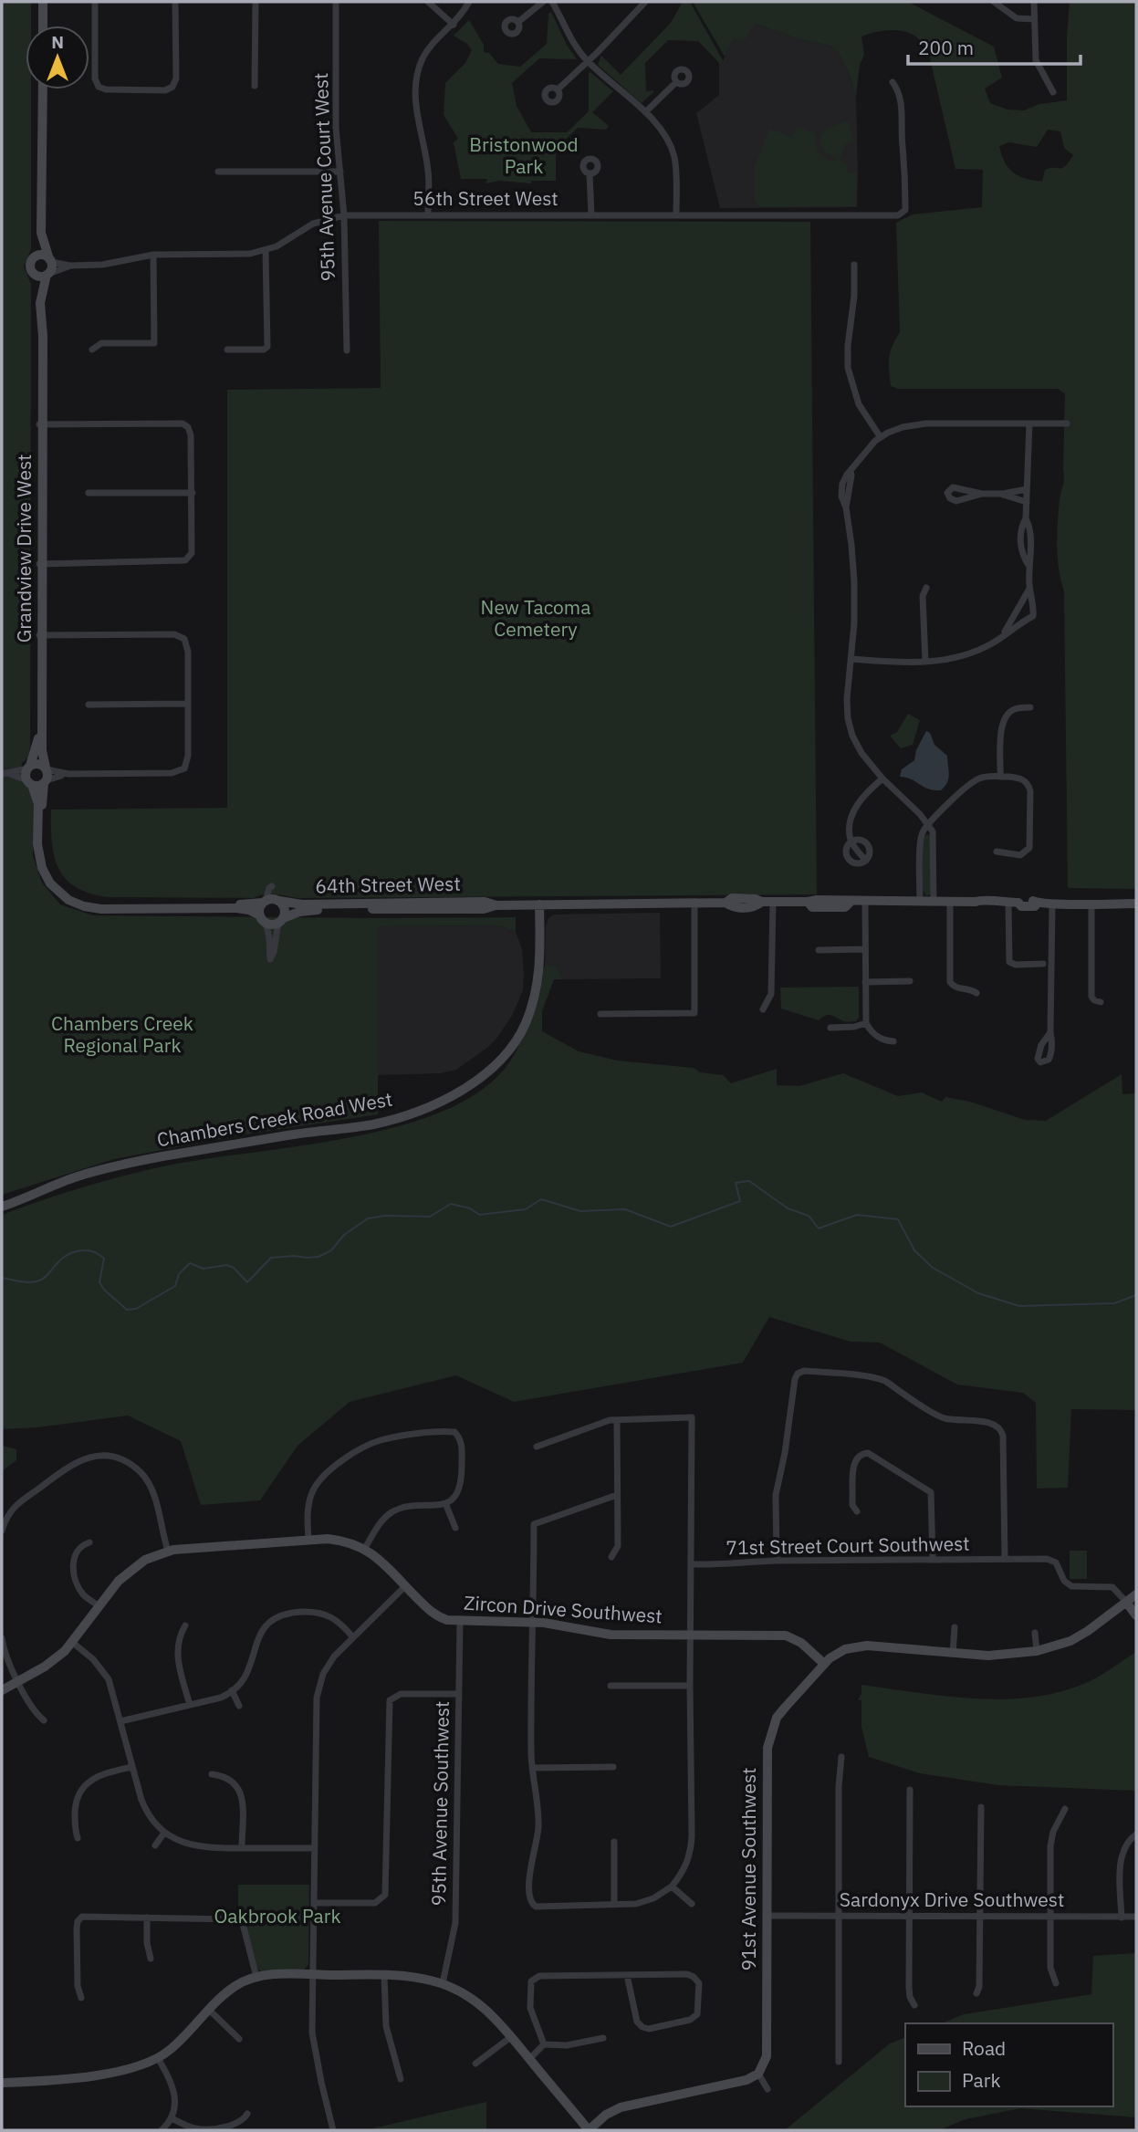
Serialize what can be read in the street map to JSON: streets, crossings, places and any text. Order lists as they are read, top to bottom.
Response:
{
  "streets": {
    "street": [
      "95th Avenue Court West",
      "56th Street West",
      "Grandview Drive West",
      "64th Street West",
      "Chambers Creek Road West",
      "71st Street Court Southwest",
      "Zircon Drive Southwest",
      "95th Avenue Southwest",
      "91st Avenue Southwest",
      "Sardonyx Drive Southwest"
    ]
  },
  "crossings": [
    ["95th Avenue Court West", "56th Street West"],
    ["56th Street West", "Grandview Drive West"],
    ["64th Street West", "Chambers Creek Road West"],
    ["Zircon Drive Southwest", "95th Avenue Southwest"],
    ["Zircon Drive Southwest", "91st Avenue Southwest"],
    ["91st Avenue Southwest", "Sardonyx Drive Southwest"]
  ],
  "parks": [
    "Bristonwood Park",
    "New Tacoma Cemetery",
    "Chambers Creek Regional Park",
    "Oakbrook Park"
  ],
  "legend": ["Road", "Park"],
  "scale_bar": "200 m",
  "north": "top"
}
